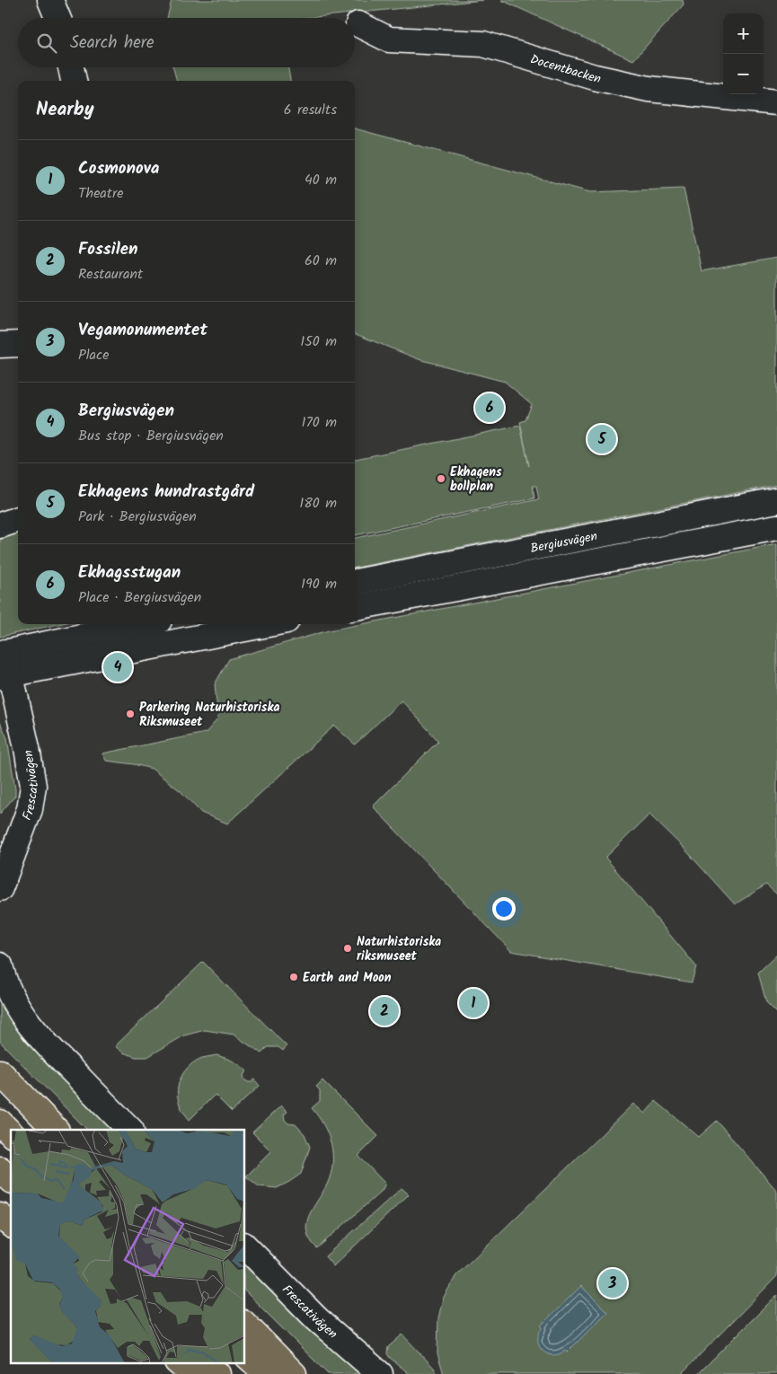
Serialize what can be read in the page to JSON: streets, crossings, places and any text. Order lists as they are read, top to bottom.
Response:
{
  "streets": {
    "street": ["Docentbacken", "Bergiusvägen", "Frescativägen"]
  },
  "places": [
    "Ekhagens bollplan",
    "Parkering Naturhistoriska Riksmuseet",
    "Naturhistoriska riksmuseet",
    "Earth and Moon"
  ],
  "page": {
    "map_buttons": ["+", "−"],
    "search": "Search here",
    "heading": ["Nearby", "6 results"],
    "list": [
      {
        "mark": "1",
        "name": "Cosmonova",
        "note": "Theatre",
        "value": "40 m"
      },
      {
        "mark": "2",
        "name": "Fossilen",
        "note": "Restaurant",
        "value": "60 m"
      },
      {
        "mark": "3",
        "name": "Vegamonumentet",
        "note": "Place",
        "value": "150 m"
      },
      {
        "mark": "4",
        "name": "Bergiusvägen",
        "note": "Bus stop · Bergiusvägen",
        "value": "170 m"
      },
      {
        "mark": "5",
        "name": "Ekhagens hundrastgård",
        "note": "Park · Bergiusvägen",
        "value": "180 m"
      },
      {
        "mark": "6",
        "name": "Ekhagsstugan",
        "note": "Place · Bergiusvägen",
        "value": "190 m"
      }
    ],
    "pins": [
      "6",
      "5",
      "4",
      "1",
      "2",
      "3"
    ]
  }
}
